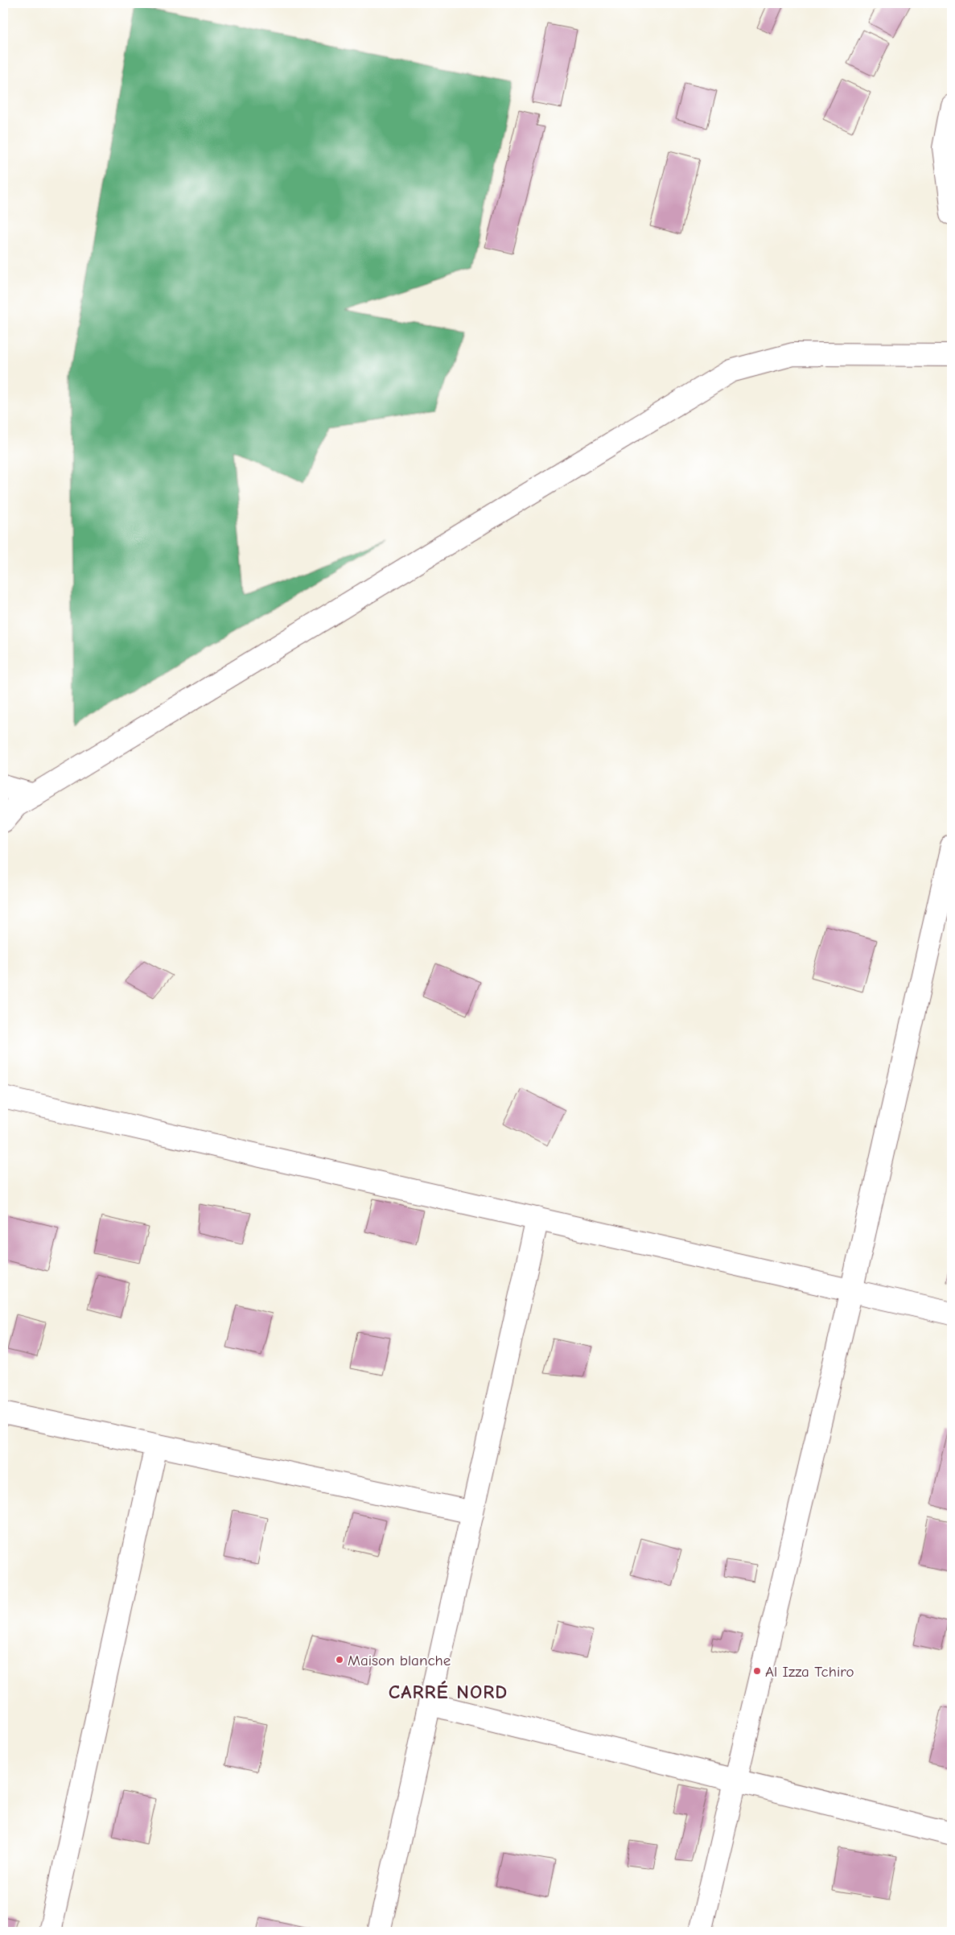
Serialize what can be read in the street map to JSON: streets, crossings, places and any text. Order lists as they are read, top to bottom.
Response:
{
  "districts": ["CARRÉ NORD"],
  "places": ["Maison blanche", "Al Izza Tchiro"]
}
